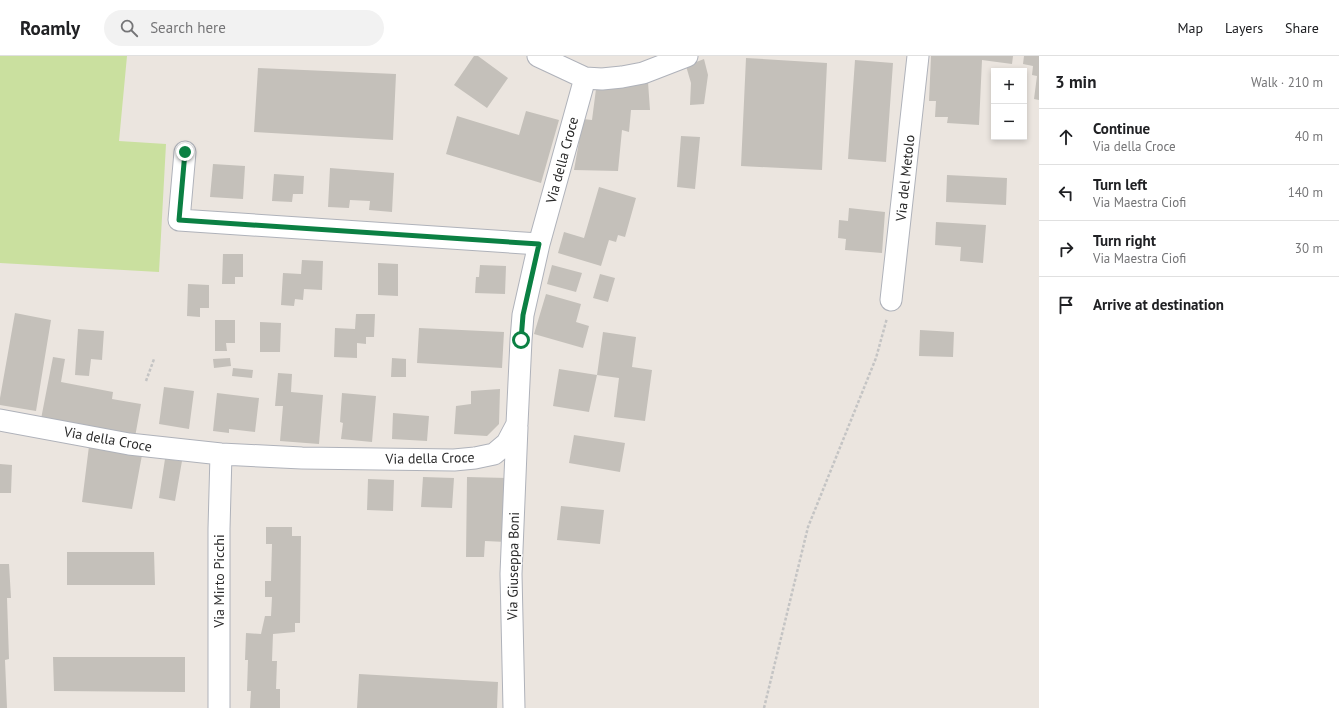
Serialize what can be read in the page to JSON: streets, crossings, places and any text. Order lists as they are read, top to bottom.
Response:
{
  "streets": {
    "street": [
      "Via della Croce",
      "Via del Metolo",
      "Via Giuseppa Boni",
      "Via Mirto Picchi"
    ]
  },
  "crossings": [
    ["Via della Croce", "Via Giuseppa Boni"],
    ["Via della Croce", "Via Mirto Picchi"]
  ],
  "page": {
    "header": "Roamly",
    "search": "Search here",
    "nav": ["Map", "Layers", "Share"],
    "heading": ["3 min", "Walk · 210 m"],
    "map_buttons": ["+", "−"],
    "list": [
      ["Continue", "Via della Croce", "40 m"],
      ["Turn left", "Via Maestra Ciofi", "140 m"],
      ["Turn right", "Via Maestra Ciofi", "30 m"],
      "Arrive at destination"
    ]
  }
}
